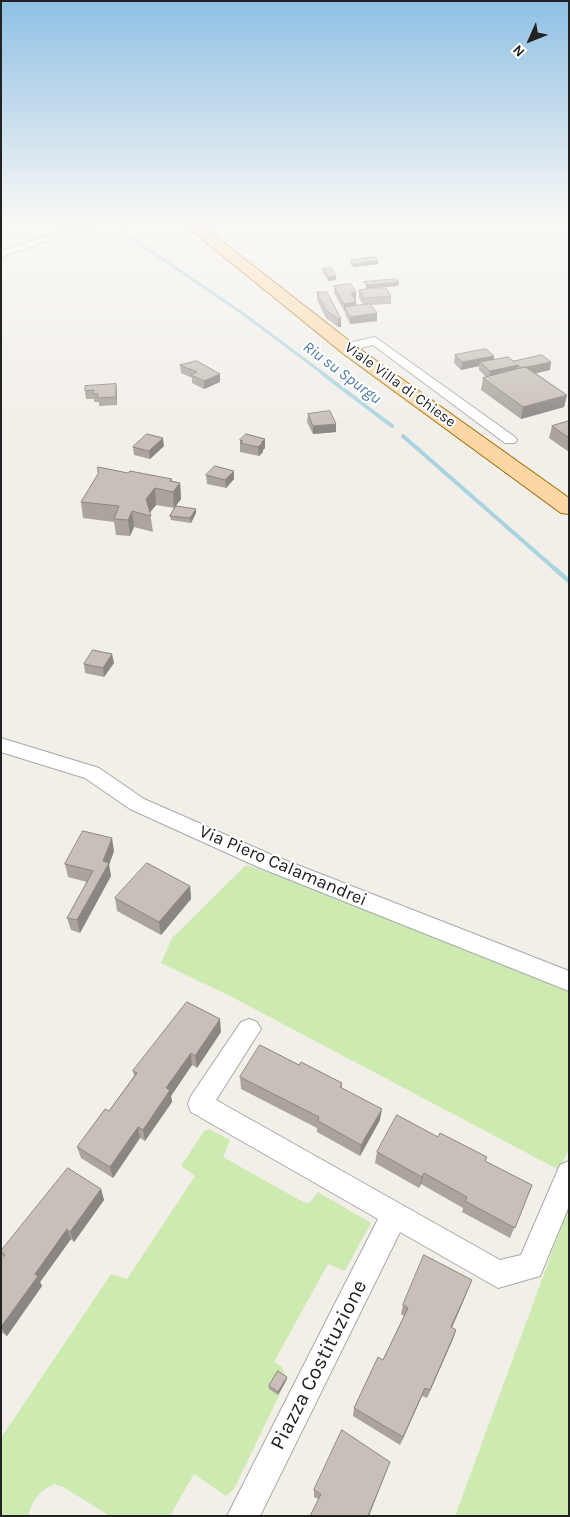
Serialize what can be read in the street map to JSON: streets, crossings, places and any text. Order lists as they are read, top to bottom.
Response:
{
  "streets": {
    "main road": ["Viale Villa di Chiese"],
    "street": ["Via Piero Calamandrei", "Piazza Costituzione"]
  },
  "water": ["Riu su Spurgu"],
  "north": "bottom left"
}
